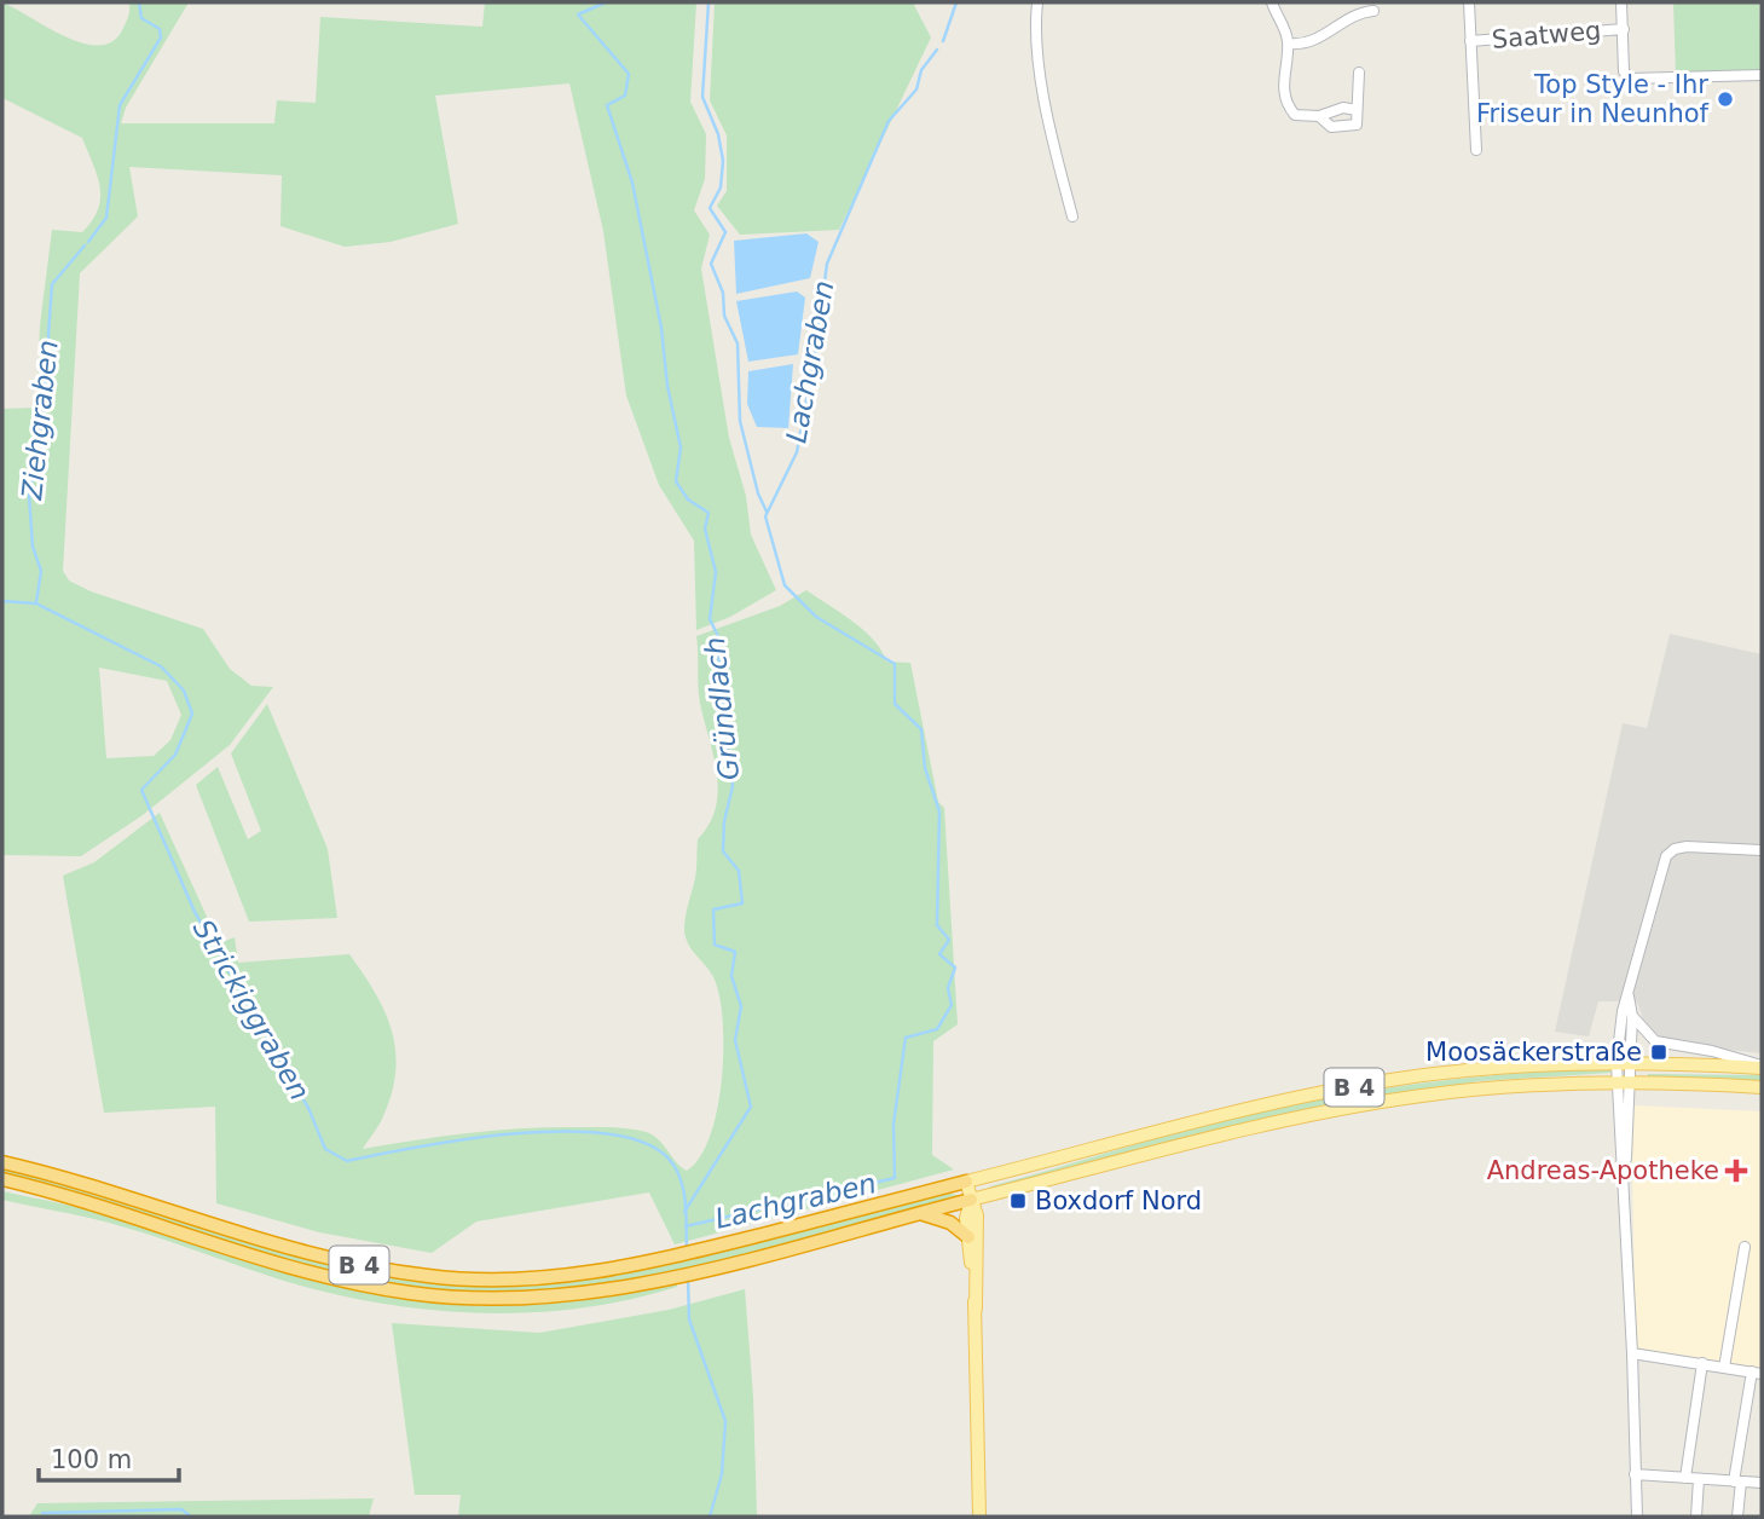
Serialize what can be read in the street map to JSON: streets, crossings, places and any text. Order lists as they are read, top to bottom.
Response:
{
  "streets": {
    "highway": ["B 4"],
    "street": ["Saatweg"]
  },
  "water": [
    "Lachgraben",
    "Ziehgraben",
    "Gründlach",
    "Strickiggraben"
  ],
  "places": {
    "other": ["Top Style - Ihr Friseur in Neunhof"],
    "transit": ["Moosäckerstraße", "Boxdorf Nord"],
    "health": ["Andreas-Apotheke"]
  },
  "scale_bar": "100 m"
}
